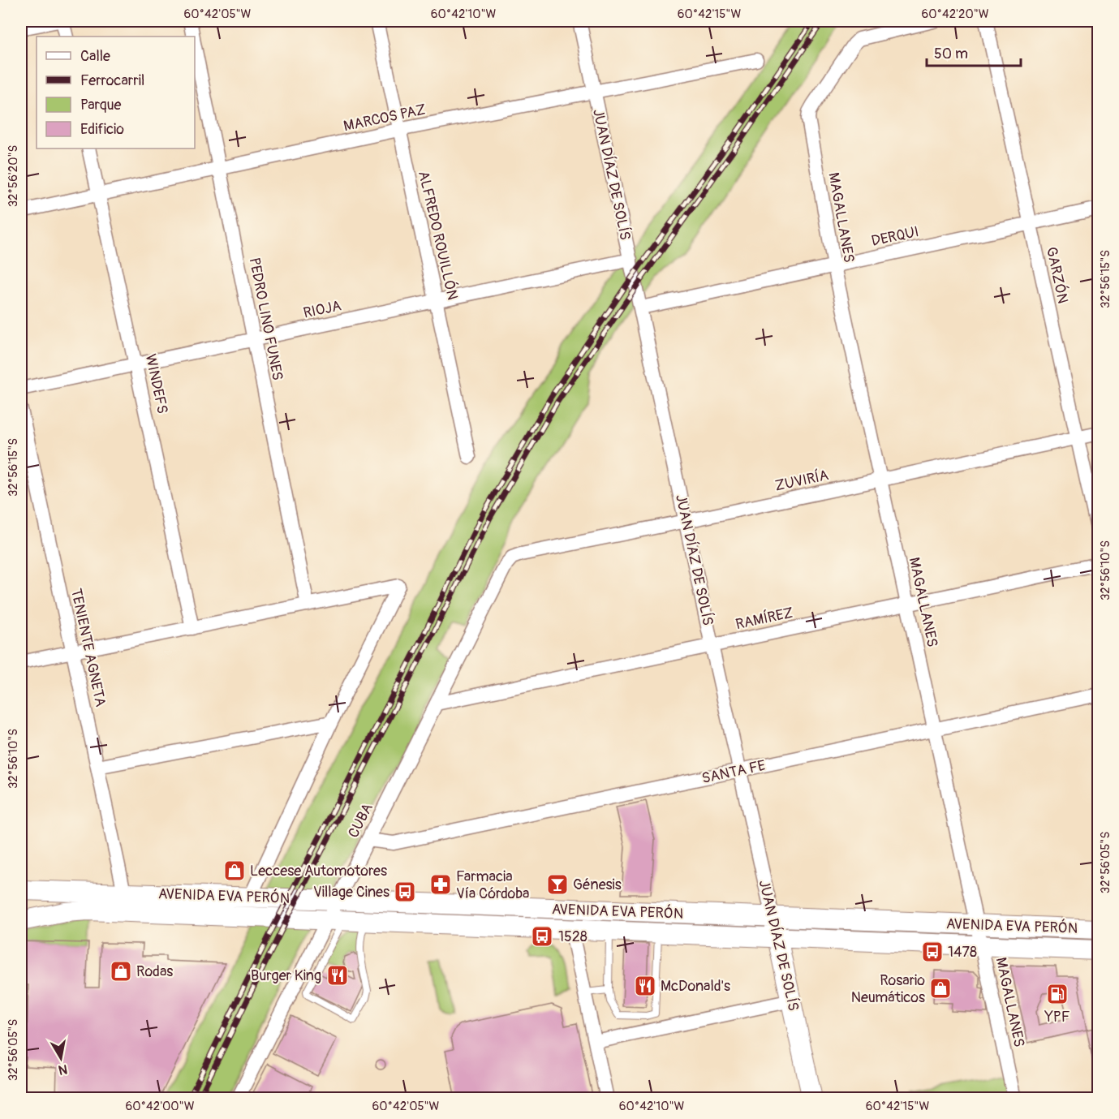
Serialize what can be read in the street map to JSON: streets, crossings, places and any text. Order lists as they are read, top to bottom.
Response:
{
  "streets": {
    "main road": ["JUAN DÍAZ DE SOLÍS", "AVENIDA EVA PERÓN"],
    "street": [
      "MARCOS PAZ",
      "MAGALLANES",
      "ALFREDO ROUILLÓN",
      "DERQUI",
      "GARZÓN",
      "RIOJA",
      "PEDRO LINO FUNES",
      "WINDEFS",
      "ZUVIRÍA",
      "RAMÍREZ",
      "TENIENTE AGNETA",
      "SANTA FE",
      "CUBA"
    ]
  },
  "crossings": [
    ["MARCOS PAZ", "JUAN DÍAZ DE SOLÍS"],
    ["MARCOS PAZ", "ALFREDO ROUILLÓN"],
    ["MARCOS PAZ", "PEDRO LINO FUNES"],
    ["MARCOS PAZ", "WINDEFS"],
    ["JUAN DÍAZ DE SOLÍS", "DERQUI"],
    ["JUAN DÍAZ DE SOLÍS", "RIOJA"],
    ["JUAN DÍAZ DE SOLÍS", "ZUVIRÍA"],
    ["JUAN DÍAZ DE SOLÍS", "RAMÍREZ"],
    ["JUAN DÍAZ DE SOLÍS", "SANTA FE"],
    ["JUAN DÍAZ DE SOLÍS", "AVENIDA EVA PERÓN"],
    ["MAGALLANES", "DERQUI"],
    ["MAGALLANES", "ZUVIRÍA"],
    ["MAGALLANES", "RAMÍREZ"],
    ["MAGALLANES", "SANTA FE"],
    ["MAGALLANES", "AVENIDA EVA PERÓN"],
    ["ALFREDO ROUILLÓN", "RIOJA"],
    ["DERQUI", "GARZÓN"],
    ["GARZÓN", "ZUVIRÍA"],
    ["RIOJA", "PEDRO LINO FUNES"],
    ["RIOJA", "WINDEFS"],
    ["ZUVIRÍA", "CUBA"],
    ["RAMÍREZ", "CUBA"],
    ["TENIENTE AGNETA", "AVENIDA EVA PERÓN"],
    ["SANTA FE", "CUBA"],
    ["CUBA", "AVENIDA EVA PERÓN"]
  ],
  "places": {
    "shop": ["Leccese Automotores", "Rodas", "Rosario Neumáticos"],
    "pharmacy": ["Farmacia Vía Córdoba"],
    "bar": ["Génesis"],
    "bus stop": ["Village Cines", "1528", "1478"],
    "restaurant": ["Burger King", "McDonald's"],
    "fuel station": ["YPF"]
  },
  "legend": [
    "Calle",
    "Ferrocarril",
    "Parque",
    "Edificio"
  ],
  "scale_bar": "50 m",
  "north": "bottom",
  "coordinates": [
    "60°42'05\"W",
    "60°42'10\"W",
    "60°42'15\"W",
    "60°42'20\"W",
    "32°56'20\"S",
    "32°56'15\"S",
    "32°56'10\"S",
    "32°56'05\"S",
    "60°42'00\"W"
  ]
}
